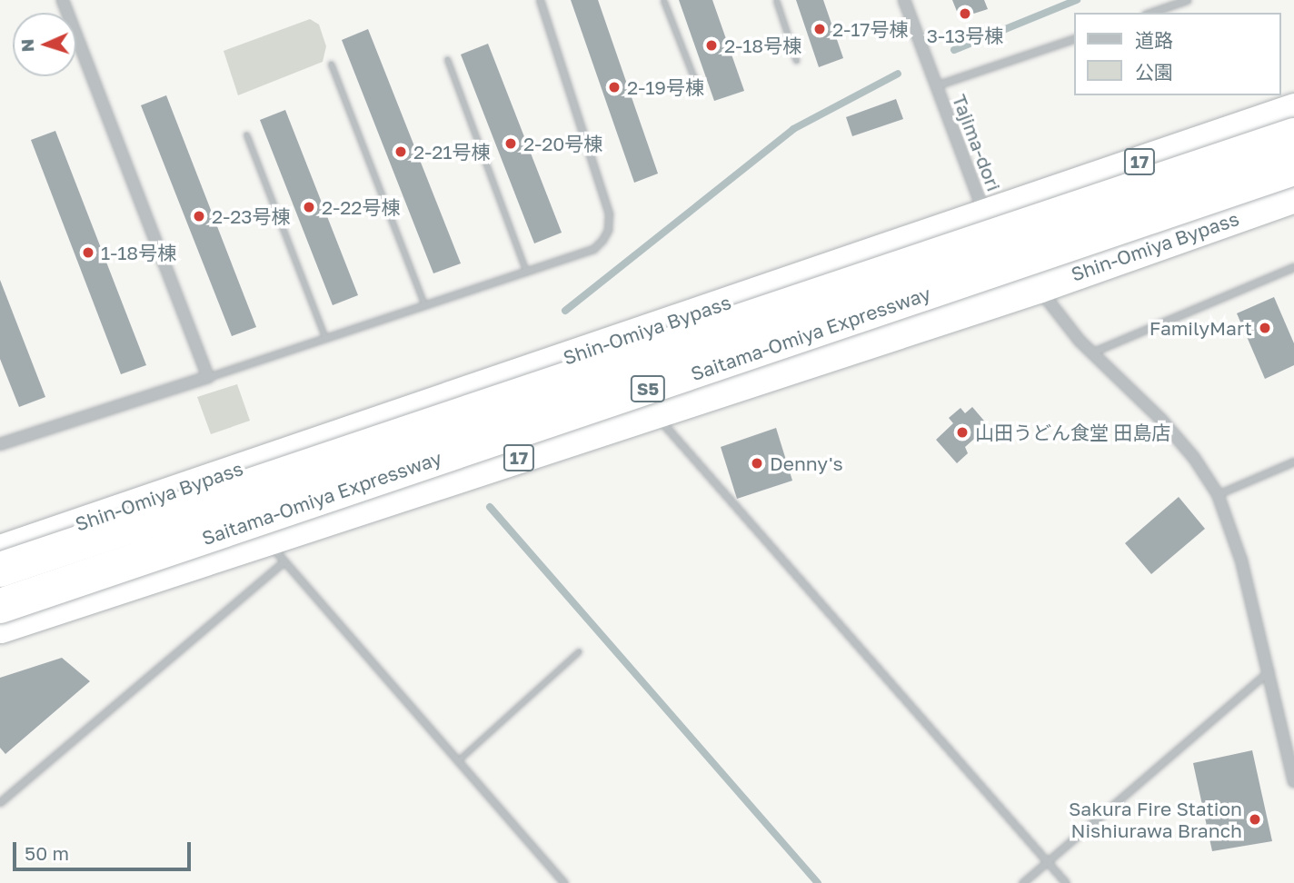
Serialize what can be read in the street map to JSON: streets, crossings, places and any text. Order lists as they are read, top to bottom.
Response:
{
  "streets": {
    "highway": [
      "17",
      "Shin-Omiya Bypass",
      "Saitama-Omiya Expressway",
      "S5"
    ],
    "street": ["Tajima-dori"]
  },
  "crossings": [
    ["Tajima-dori", "Shin-Omiya Bypass"]
  ],
  "places": [
    "3-13号棟",
    "2-17号棟",
    "2-18号棟",
    "2-19号棟",
    "2-20号棟",
    "2-21号棟",
    "2-22号棟",
    "2-23号棟",
    "1-18号棟",
    "FamilyMart",
    "山田うどん食堂 田島店",
    "Denny's",
    "Sakura Fire Station Nishiurawa Branch"
  ],
  "legend": ["道路", "公園"],
  "scale_bar": "50 m",
  "north": "left"
}
